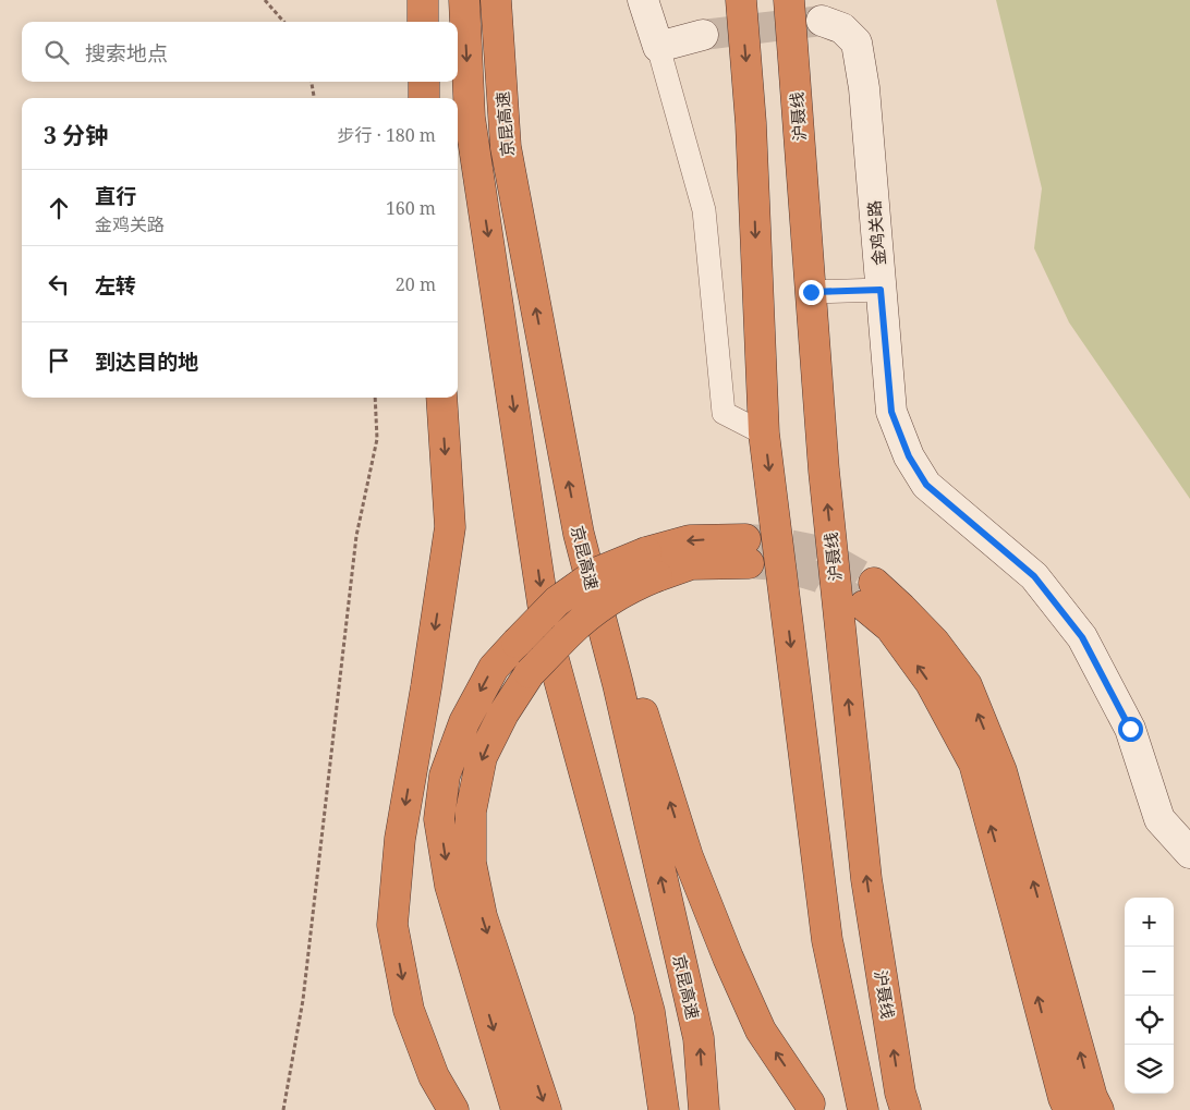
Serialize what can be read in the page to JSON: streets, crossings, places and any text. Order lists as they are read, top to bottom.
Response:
{
  "streets": {
    "highway": ["沪聂线", "京昆高速"],
    "street": ["金鸡关路"]
  },
  "page": {
    "search": "搜索地点",
    "heading": ["3 分钟", "步行 · 180 m"],
    "list": [
      ["直行", "金鸡关路", "160 m"],
      ["左转", "20 m"],
      "到达目的地"
    ],
    "map_buttons": ["+", "−"]
  }
}
